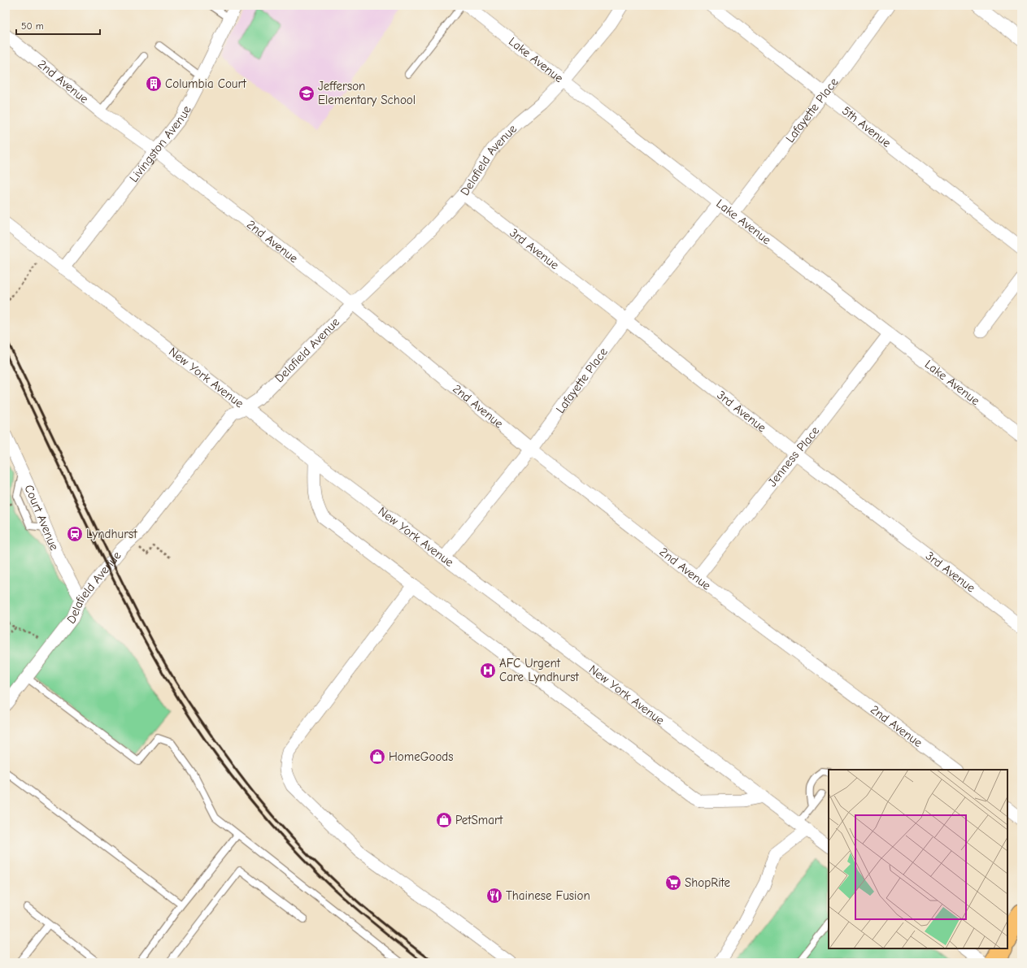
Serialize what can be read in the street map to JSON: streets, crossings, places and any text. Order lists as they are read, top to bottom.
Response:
{
  "streets": {
    "street": [
      "Lake Avenue",
      "2nd Avenue",
      "Lafayette Place",
      "5th Avenue",
      "Livingston Avenue",
      "Delafield Avenue",
      "3rd Avenue",
      "New York Avenue",
      "Jenness Place",
      "Court Avenue"
    ]
  },
  "crossings": [
    ["Lake Avenue", "Lafayette Place"],
    ["Lake Avenue", "Delafield Avenue"],
    ["Lake Avenue", "Jenness Place"],
    ["2nd Avenue", "Lafayette Place"],
    ["2nd Avenue", "Livingston Avenue"],
    ["2nd Avenue", "Delafield Avenue"],
    ["2nd Avenue", "Jenness Place"],
    ["Lafayette Place", "5th Avenue"],
    ["Lafayette Place", "3rd Avenue"],
    ["Lafayette Place", "New York Avenue"],
    ["Livingston Avenue", "New York Avenue"],
    ["Delafield Avenue", "3rd Avenue"],
    ["Delafield Avenue", "New York Avenue"],
    ["Delafield Avenue", "Court Avenue"],
    ["3rd Avenue", "Jenness Place"]
  ],
  "places": {
    "building": ["Columbia Court"],
    "school or university": ["Jefferson Elementary School"],
    "station": ["Lyndhurst"],
    "hospital": ["AFC Urgent Care Lyndhurst"],
    "shop": ["HomeGoods", "PetSmart"],
    "supermarket": ["ShopRite"],
    "restaurant": ["Thainese Fusion"]
  },
  "scale_bar": "50 m"
}
